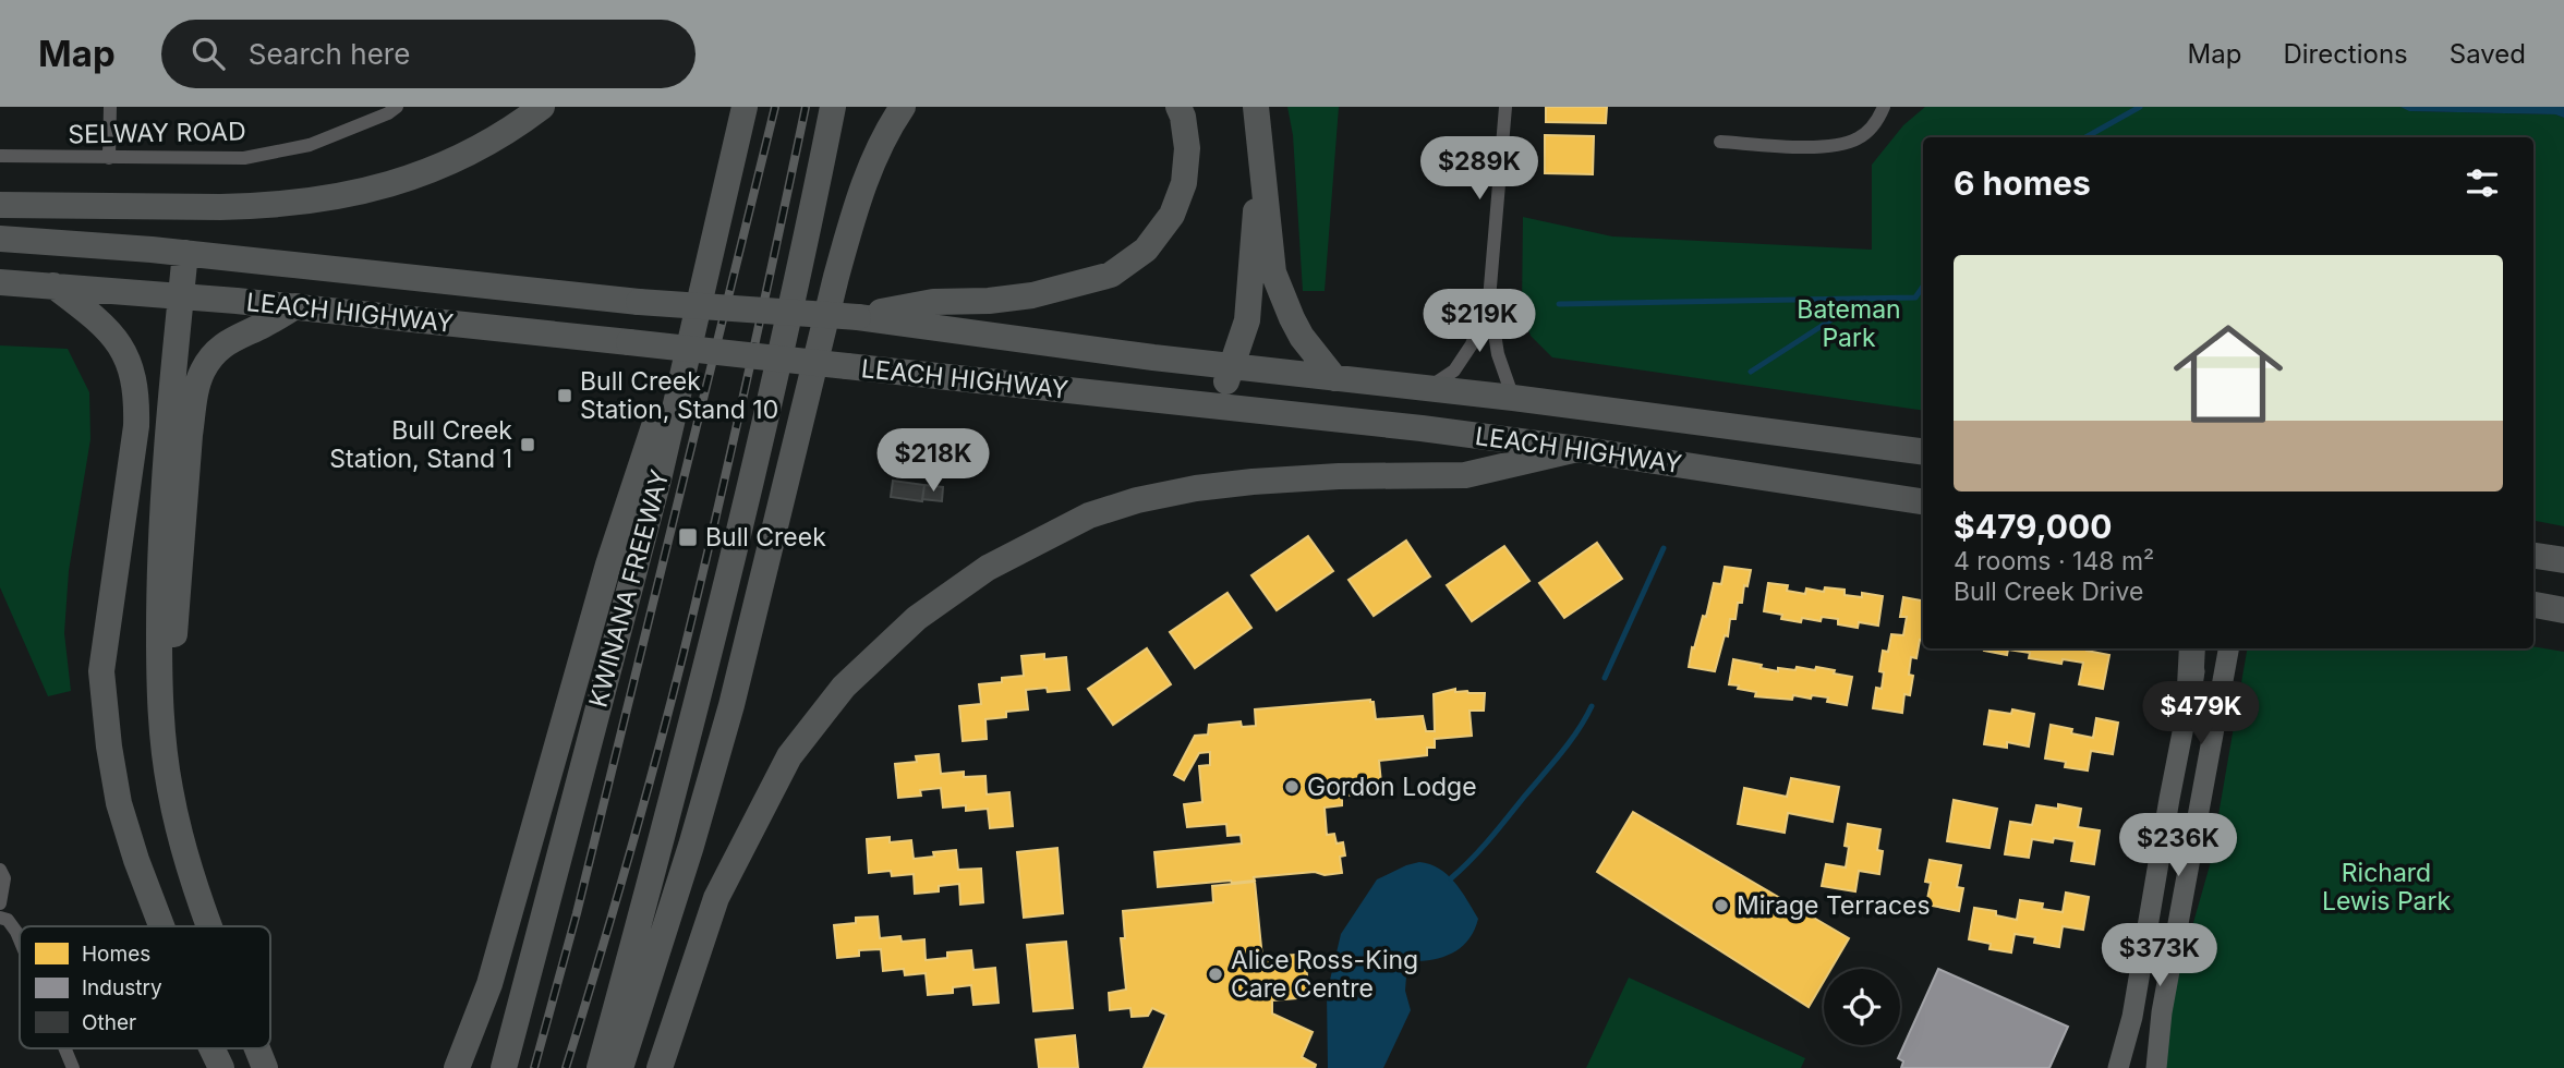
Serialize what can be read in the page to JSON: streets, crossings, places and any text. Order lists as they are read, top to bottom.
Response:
{
  "streets": {
    "highway": ["LEACH HIGHWAY", "KWINANA FREEWAY"],
    "street": ["SELWAY ROAD"]
  },
  "parks": ["Bateman Park", "Richard Lewis Park"],
  "places": {
    "transit": ["Bull Creek Station, Stand 10", "Bull Creek Station, Stand 1", "Bull Creek"],
    "other": ["Gordon Lodge", "Mirage Terraces", "Alice Ross-King Care Centre"]
  },
  "legend": ["Homes", "Industry", "Other"],
  "page": {
    "header": "Map",
    "search": "Search here",
    "nav": ["Map", "Directions", "Saved"],
    "price": [
      "$289K",
      "$219K",
      "$218K",
      "$479K",
      "$236K",
      "$373K"
    ],
    "heading": "6 homes",
    "list": [
      {
        "name": "$479,000",
        "note": "4 rooms · 148 m² · Bull Creek Drive"
      }
    ]
  }
}
